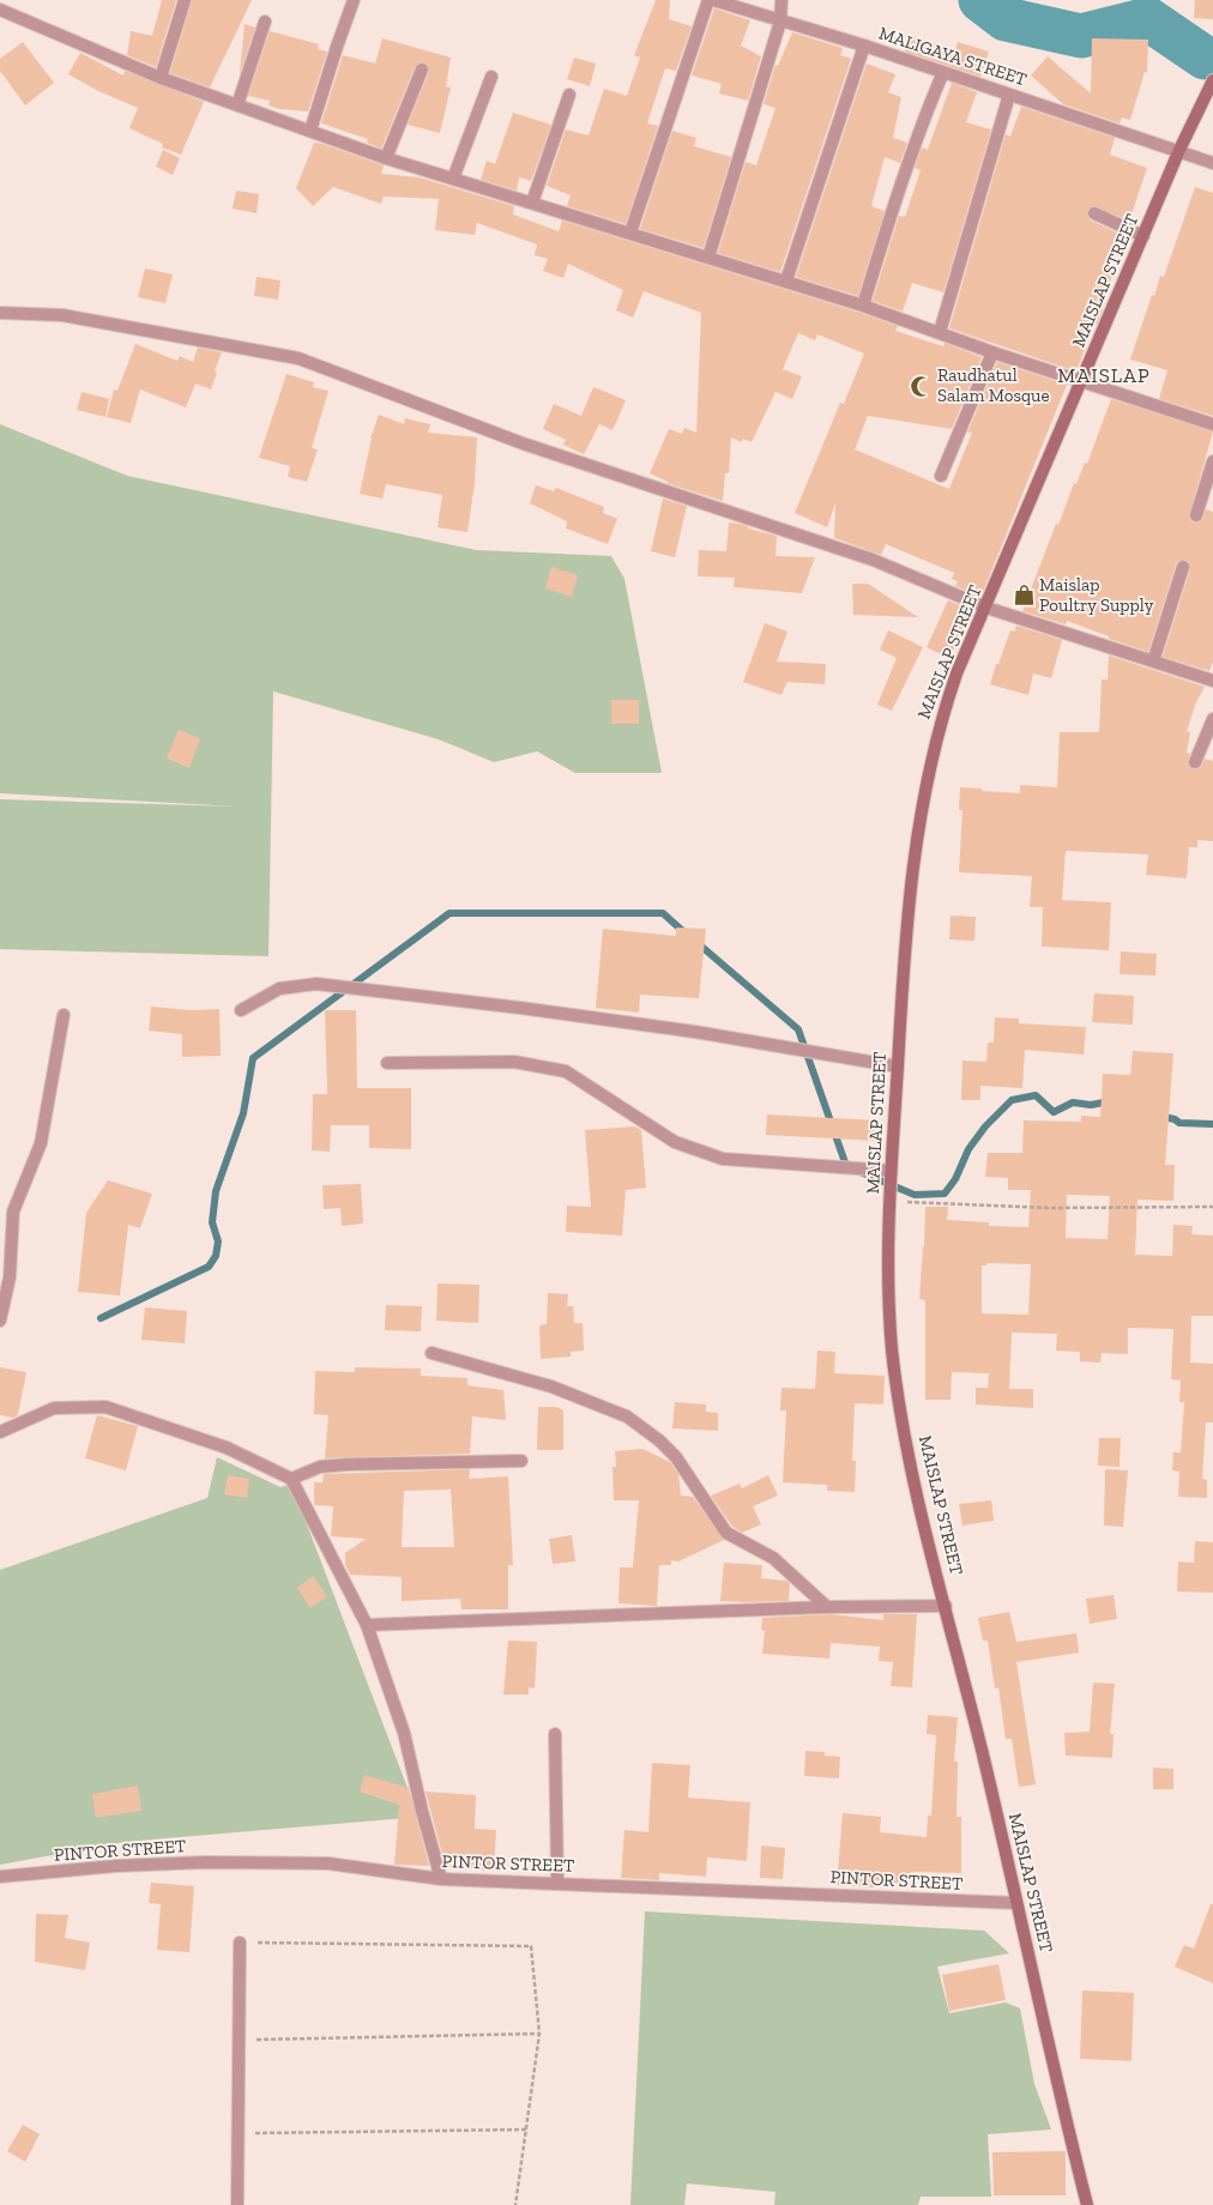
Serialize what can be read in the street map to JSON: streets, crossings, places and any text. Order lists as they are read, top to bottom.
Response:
{
  "streets": {
    "main road": ["MAISLAP STREET"],
    "street": ["MALIGAYA STREET", "PINTOR STREET"]
  },
  "crossings": [
    ["MALIGAYA STREET", "MAISLAP STREET"],
    ["MAISLAP STREET", "PINTOR STREET"]
  ],
  "districts": ["MAISLAP"],
  "places": {
    "mosque": ["Raudhatul Salam Mosque"],
    "shop": ["Maislap Poultry Supply"]
  }
}
